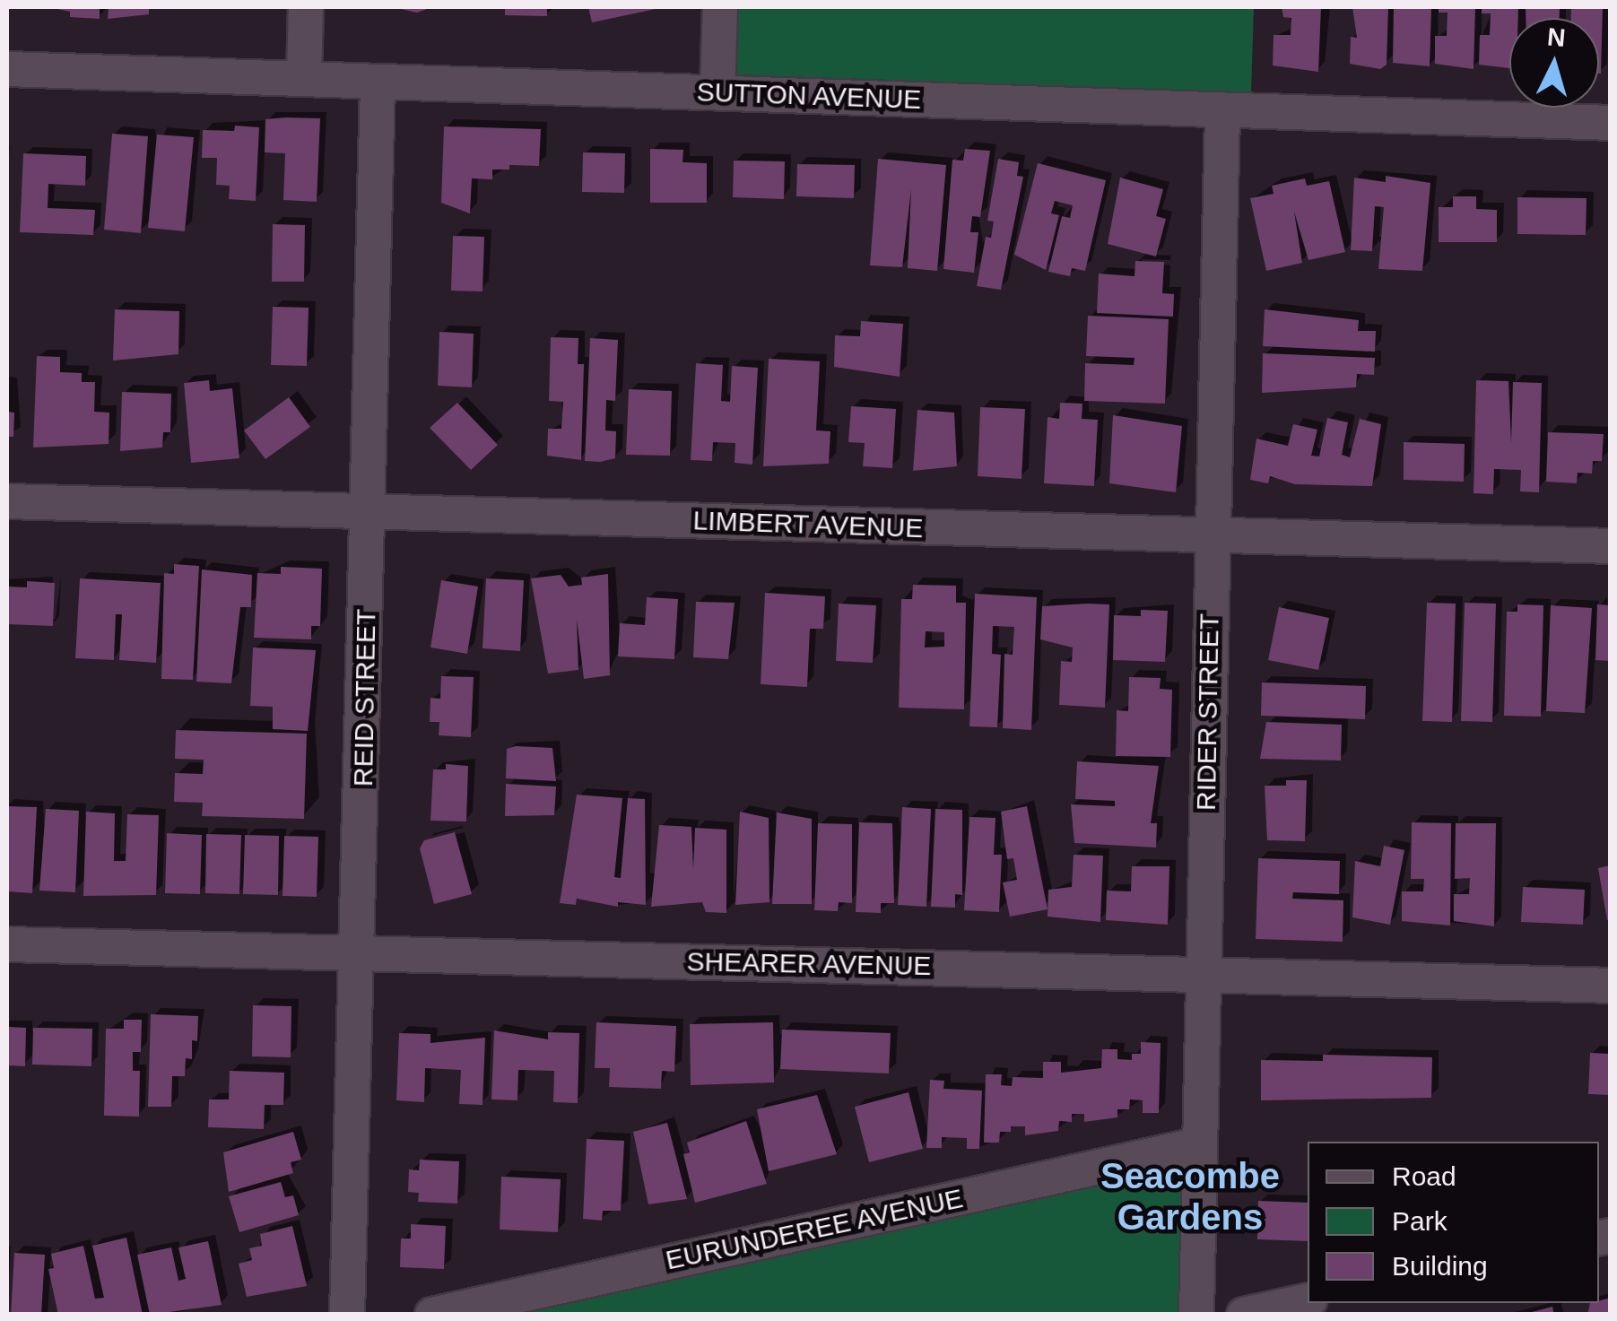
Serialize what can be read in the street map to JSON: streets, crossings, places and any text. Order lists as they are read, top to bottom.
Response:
{
  "streets": {
    "street": [
      "SUTTON AVENUE",
      "LIMBERT AVENUE",
      "REID STREET",
      "RIDER STREET",
      "SHEARER AVENUE",
      "EURUNDEREE AVENUE"
    ]
  },
  "crossings": [
    ["SUTTON AVENUE", "REID STREET"],
    ["SUTTON AVENUE", "RIDER STREET"],
    ["LIMBERT AVENUE", "REID STREET"],
    ["LIMBERT AVENUE", "RIDER STREET"],
    ["REID STREET", "SHEARER AVENUE"],
    ["RIDER STREET", "SHEARER AVENUE"],
    ["RIDER STREET", "EURUNDEREE AVENUE"]
  ],
  "districts": ["Seacombe Gardens"],
  "legend": ["Road", "Park", "Building"],
  "north": "top"
}
